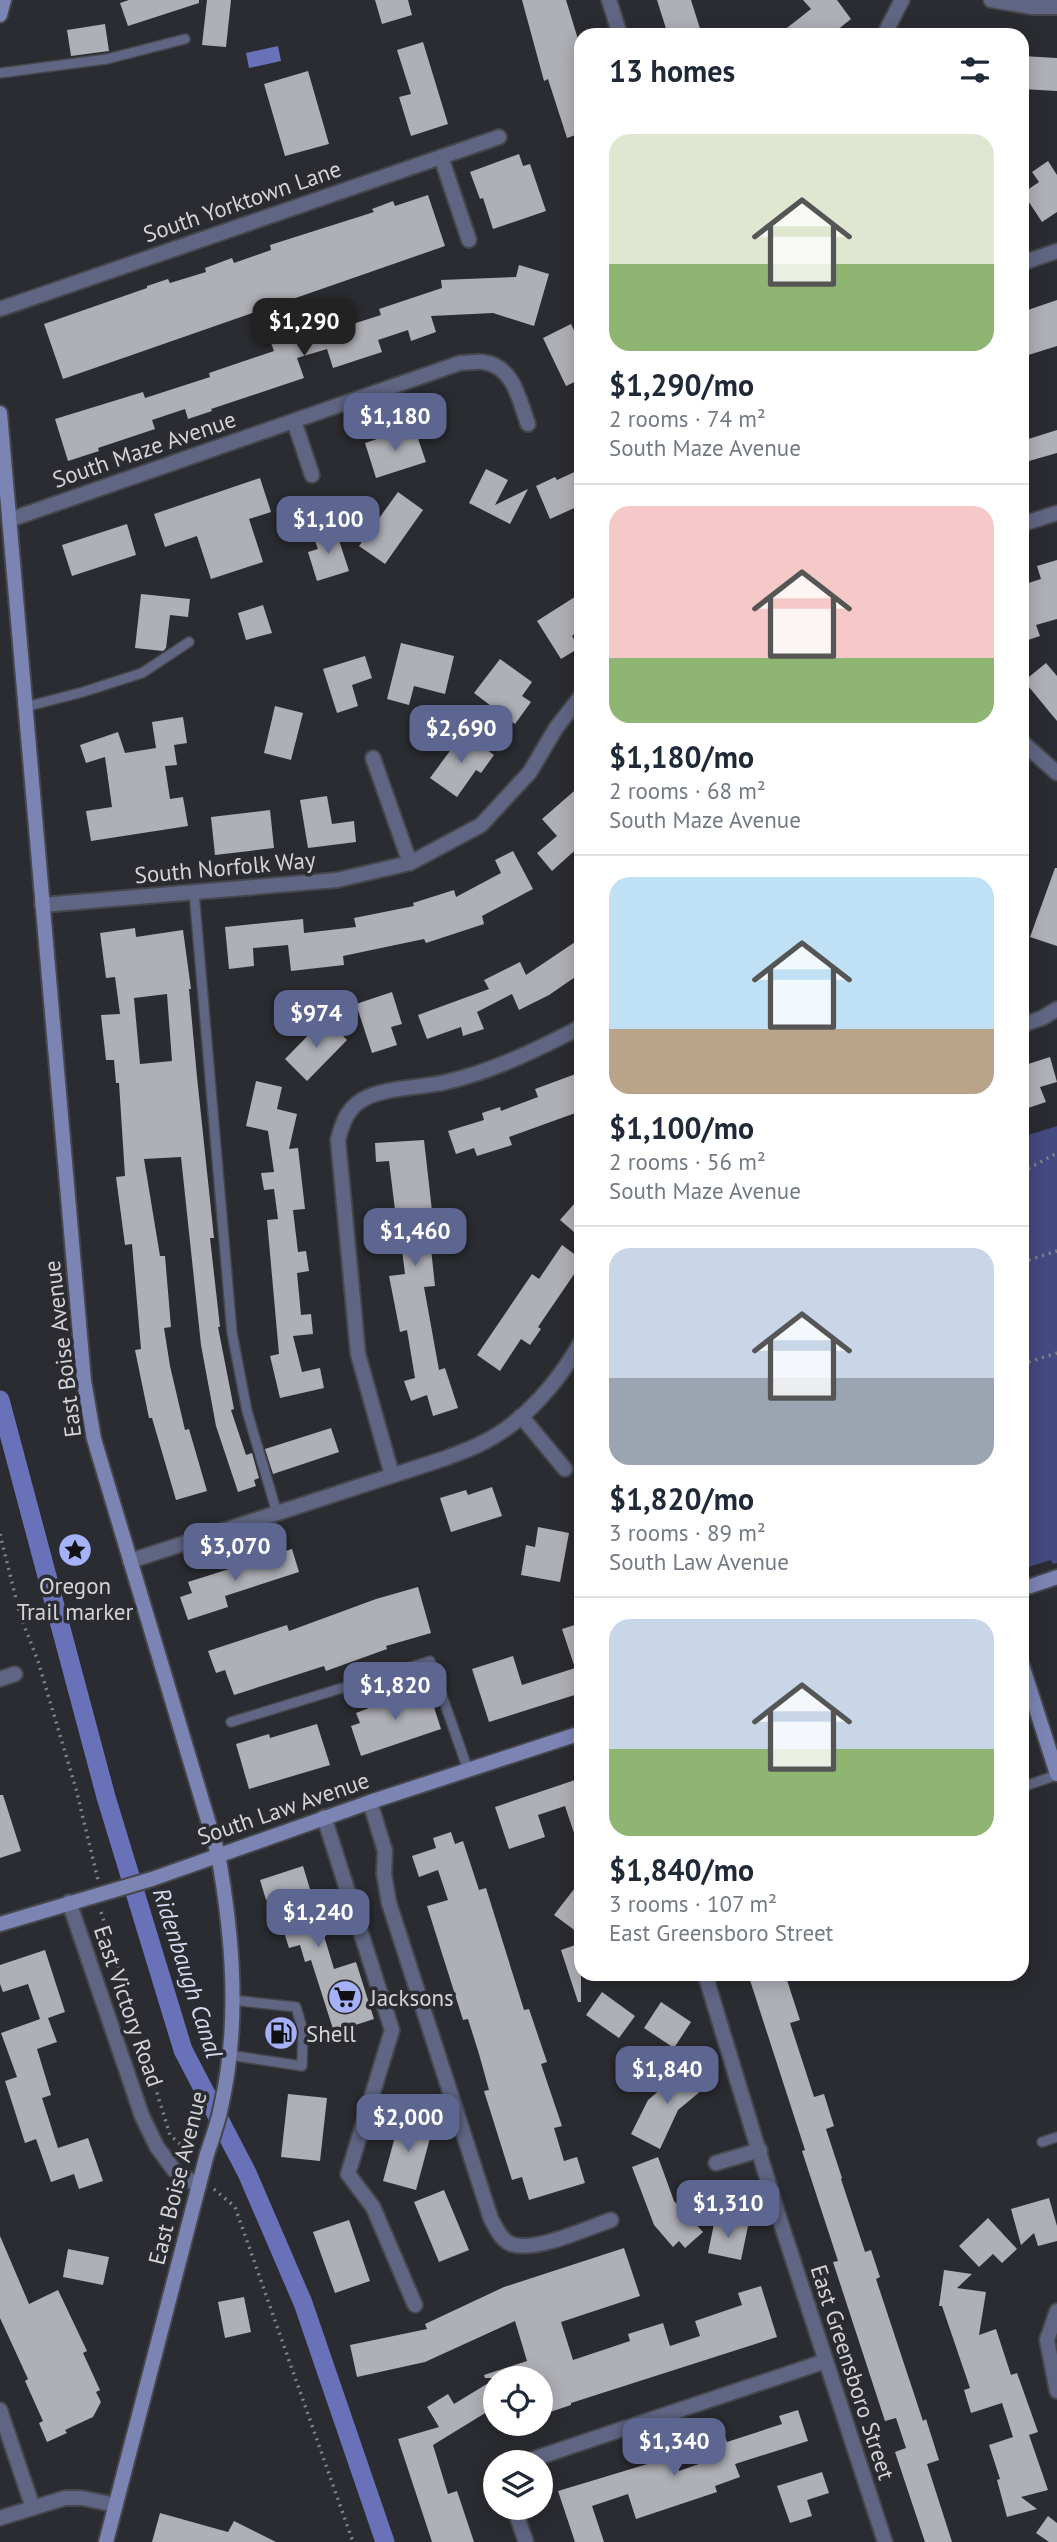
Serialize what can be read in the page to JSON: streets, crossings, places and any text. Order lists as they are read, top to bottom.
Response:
{
  "streets": {
    "street": [
      "South Yorktown Lane",
      "South Maze Avenue",
      "South Norfolk Way",
      "East Boise Avenue",
      "South Law Avenue",
      "East Victory Road",
      "East Greensboro Street"
    ]
  },
  "crossings": [
    ["South Maze Avenue", "East Boise Avenue"],
    ["South Norfolk Way", "East Boise Avenue"],
    ["East Boise Avenue", "South Law Avenue"],
    ["East Boise Avenue", "East Victory Road"],
    ["South Law Avenue", "East Victory Road"]
  ],
  "water": ["Ridenbaugh Canal"],
  "places": {
    "place": ["Oregon Trail marker"],
    "supermarket": ["Jacksons"],
    "fuel station": ["Shell"]
  },
  "page": {
    "heading": "13 homes",
    "list": [
      {
        "name": "$1,290/mo",
        "note": "2 rooms · 74 m² · South Maze Avenue"
      },
      {
        "name": "$1,180/mo",
        "note": "2 rooms · 68 m² · South Maze Avenue"
      },
      {
        "name": "$1,100/mo",
        "note": "2 rooms · 56 m² · South Maze Avenue"
      },
      {
        "name": "$1,820/mo",
        "note": "3 rooms · 89 m² · South Law Avenue"
      },
      {
        "name": "$1,840/mo",
        "note": "3 rooms · 107 m² · East Greensboro Street"
      }
    ],
    "price": [
      "$1,290",
      "$1,180",
      "$1,100",
      "$2,690",
      "$974",
      "$1,460",
      "$3,070",
      "$1,820",
      "$1,240",
      "$1,840",
      "$2,000",
      "$1,310",
      "$1,340"
    ]
  }
}
